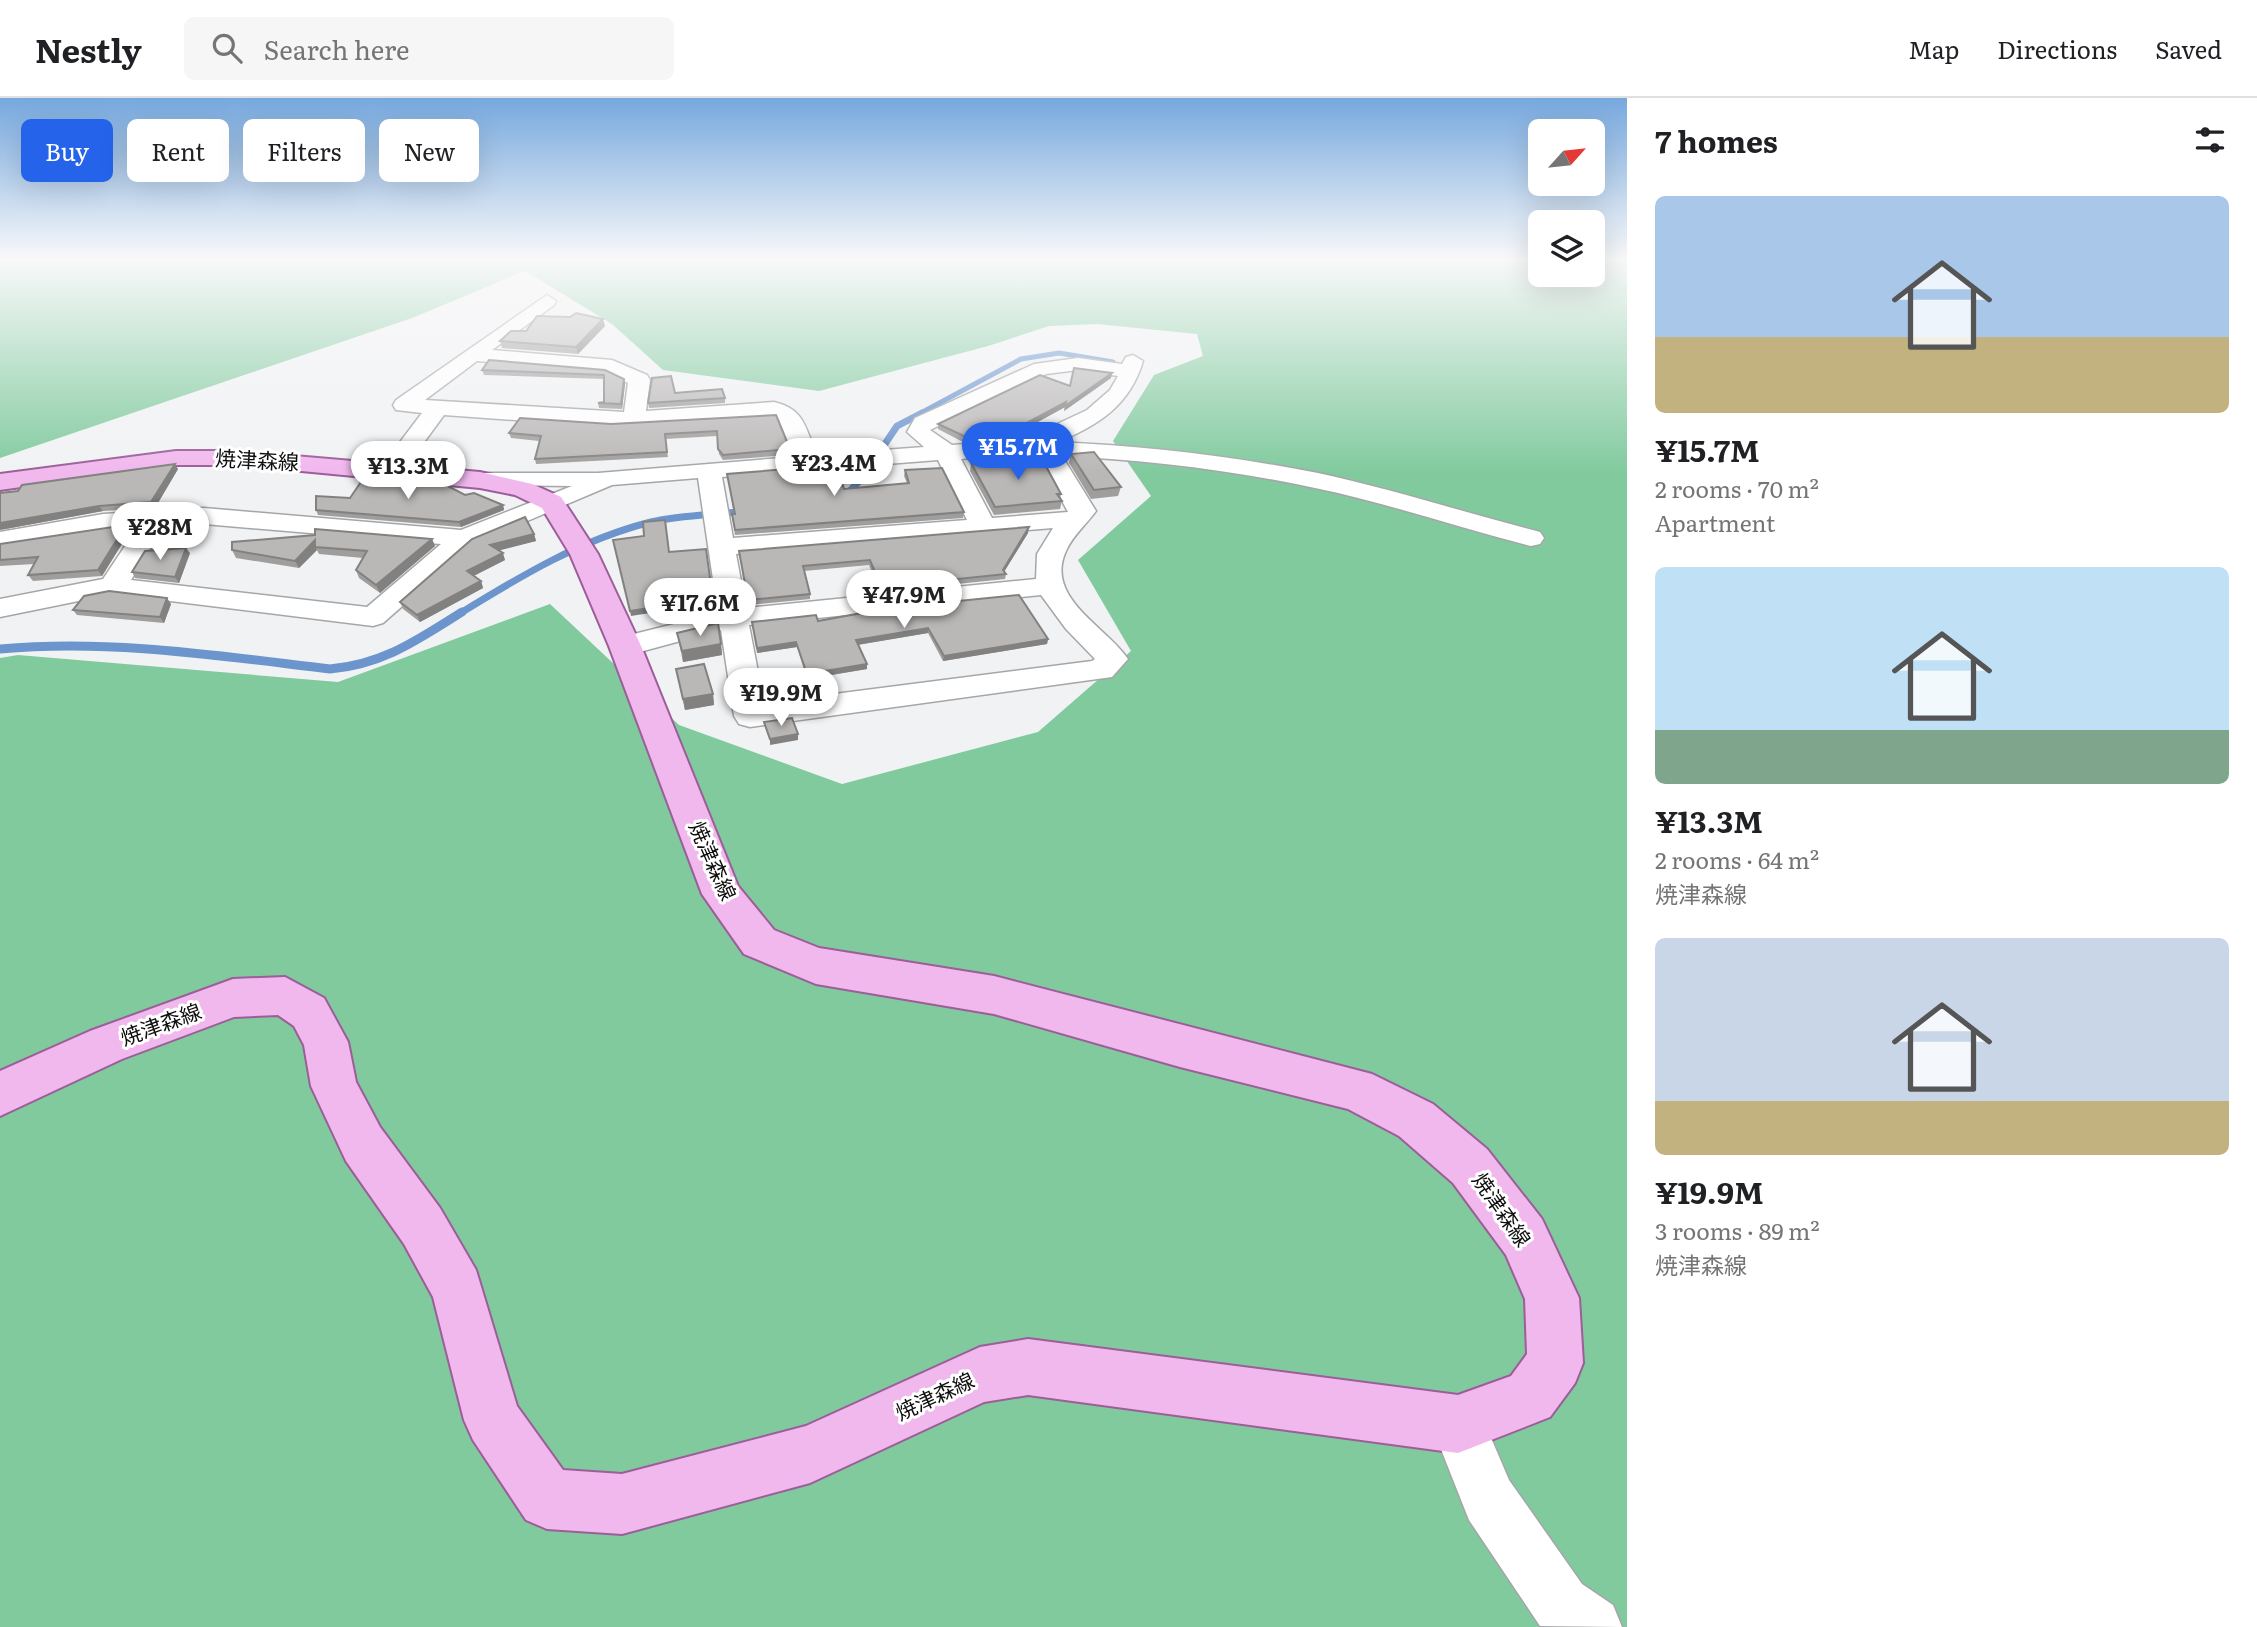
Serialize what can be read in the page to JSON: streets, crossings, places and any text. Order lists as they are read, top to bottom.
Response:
{
  "streets": {
    "main road": ["焼津森線"]
  },
  "north": "top right",
  "page": {
    "header": "Nestly",
    "search": "Search here",
    "nav": ["Map", "Directions", "Saved"],
    "heading": "7 homes",
    "chip": [
      "Buy",
      "Rent",
      "Filters",
      "New"
    ],
    "list": [
      {
        "name": "¥15.7M",
        "note": "2 rooms · 70 m² · Apartment"
      },
      {
        "name": "¥13.3M",
        "note": "2 rooms · 64 m² · 焼津森線"
      },
      {
        "name": "¥19.9M",
        "note": "3 rooms · 89 m² · 焼津森線"
      }
    ],
    "price": [
      "¥15.7M",
      "¥23.4M",
      "¥13.3M",
      "¥28M",
      "¥47.9M",
      "¥17.6M",
      "¥19.9M"
    ]
  }
}
